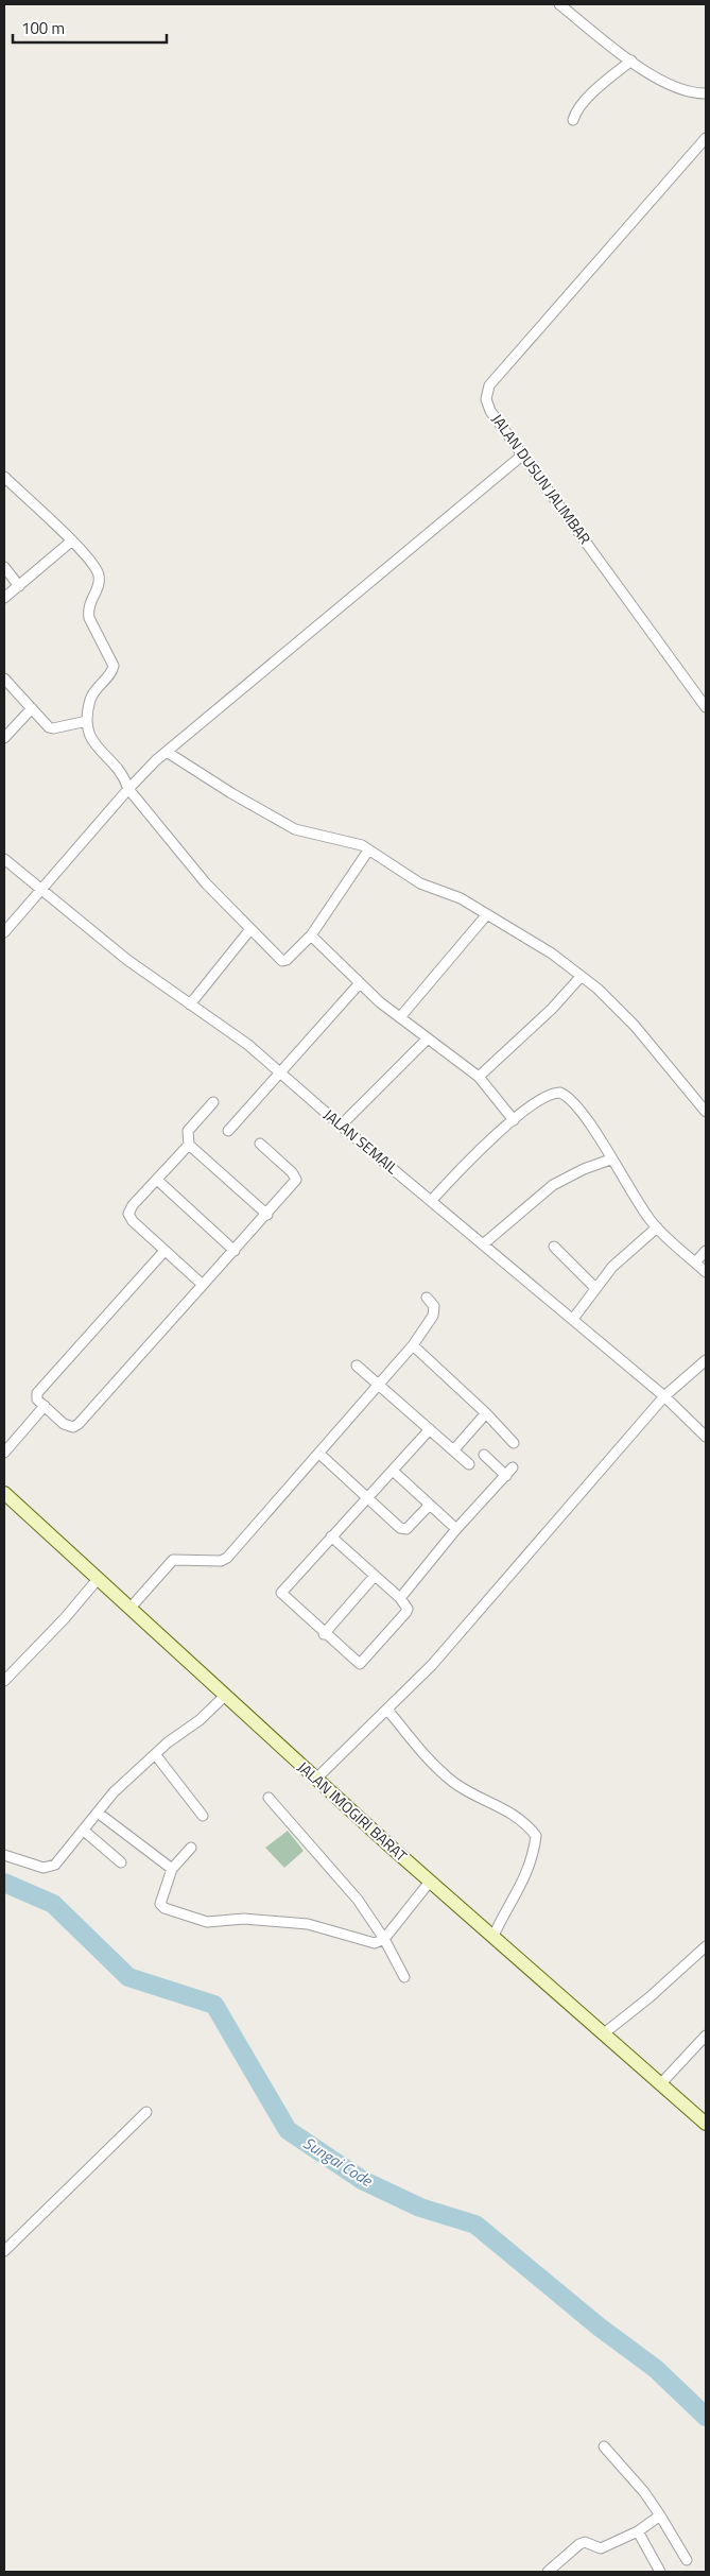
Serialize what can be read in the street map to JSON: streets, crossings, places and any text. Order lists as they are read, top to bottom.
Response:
{
  "streets": {
    "main road": ["JALAN IMOGIRI BARAT"],
    "street": ["JALAN DUSUN JALIMBAR", "JALAN SEMAIL"]
  },
  "water": ["Sungai Code"],
  "scale_bar": "100 m"
}
